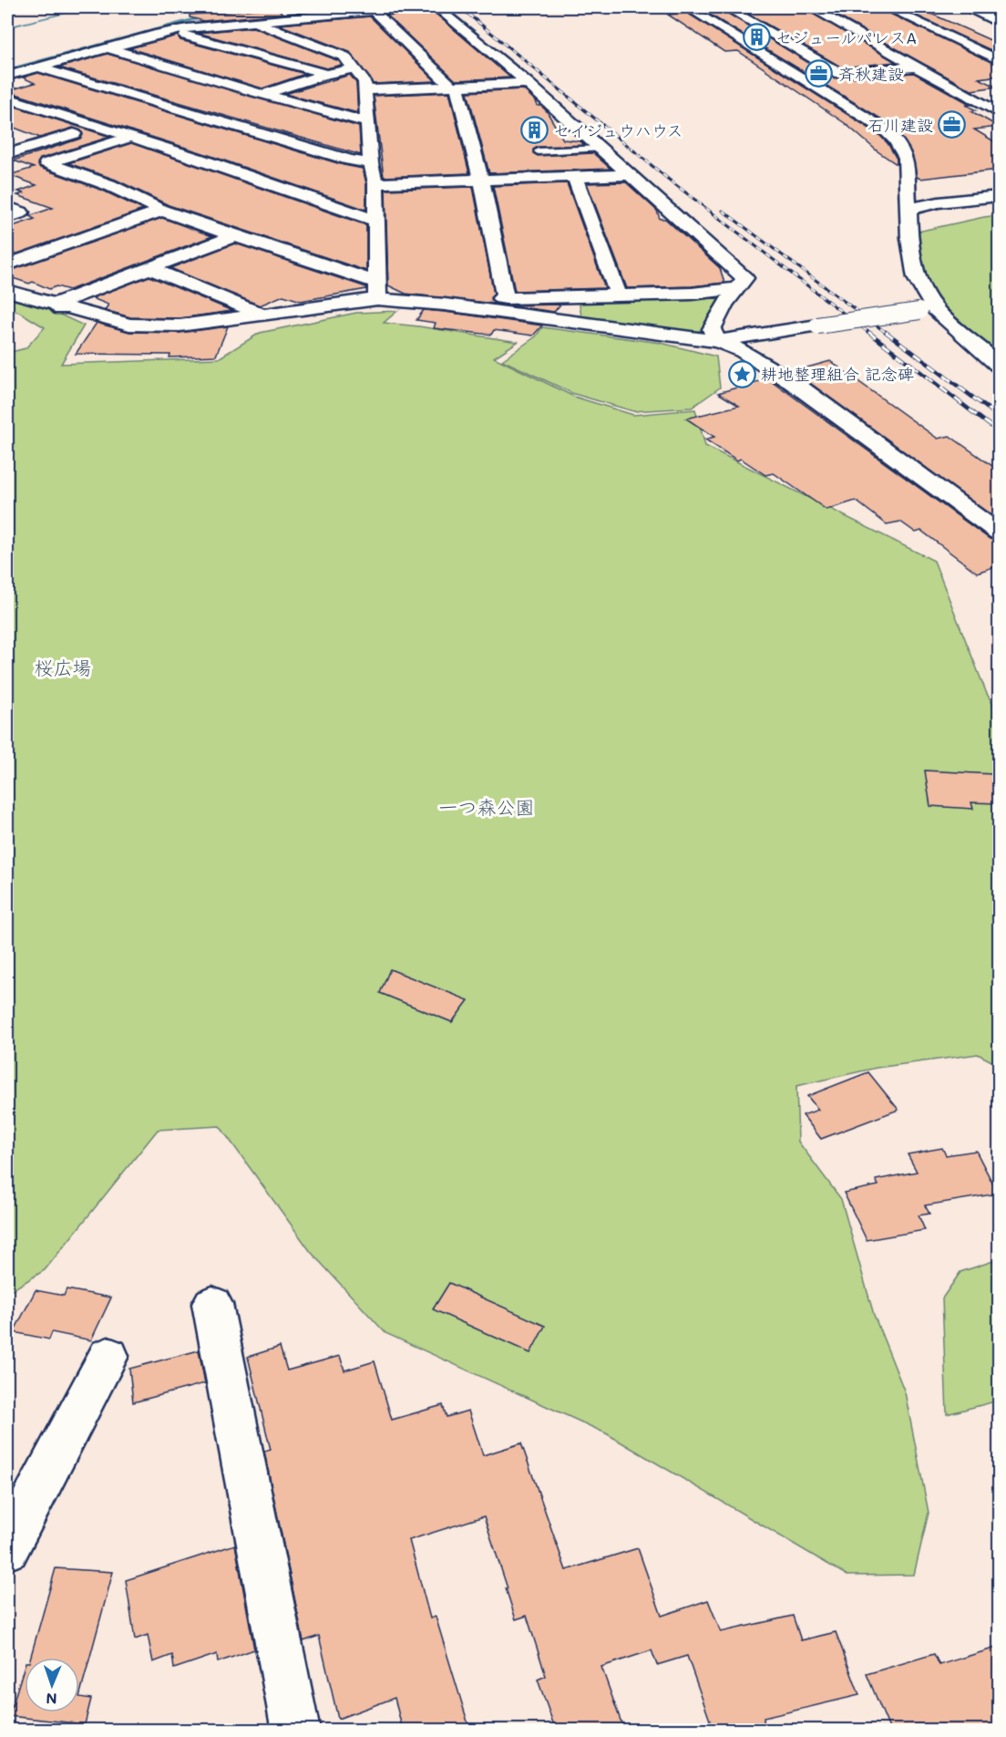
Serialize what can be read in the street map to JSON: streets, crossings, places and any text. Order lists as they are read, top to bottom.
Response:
{
  "parks": ["桜広場", "一つ森公園"],
  "places": {
    "building": ["セジュールパレスA", "セイジュウハウス"],
    "office": ["斉秋建設", "石川建設"],
    "place": ["耕地整理組合 記念碑"]
  },
  "north": "bottom"
}
